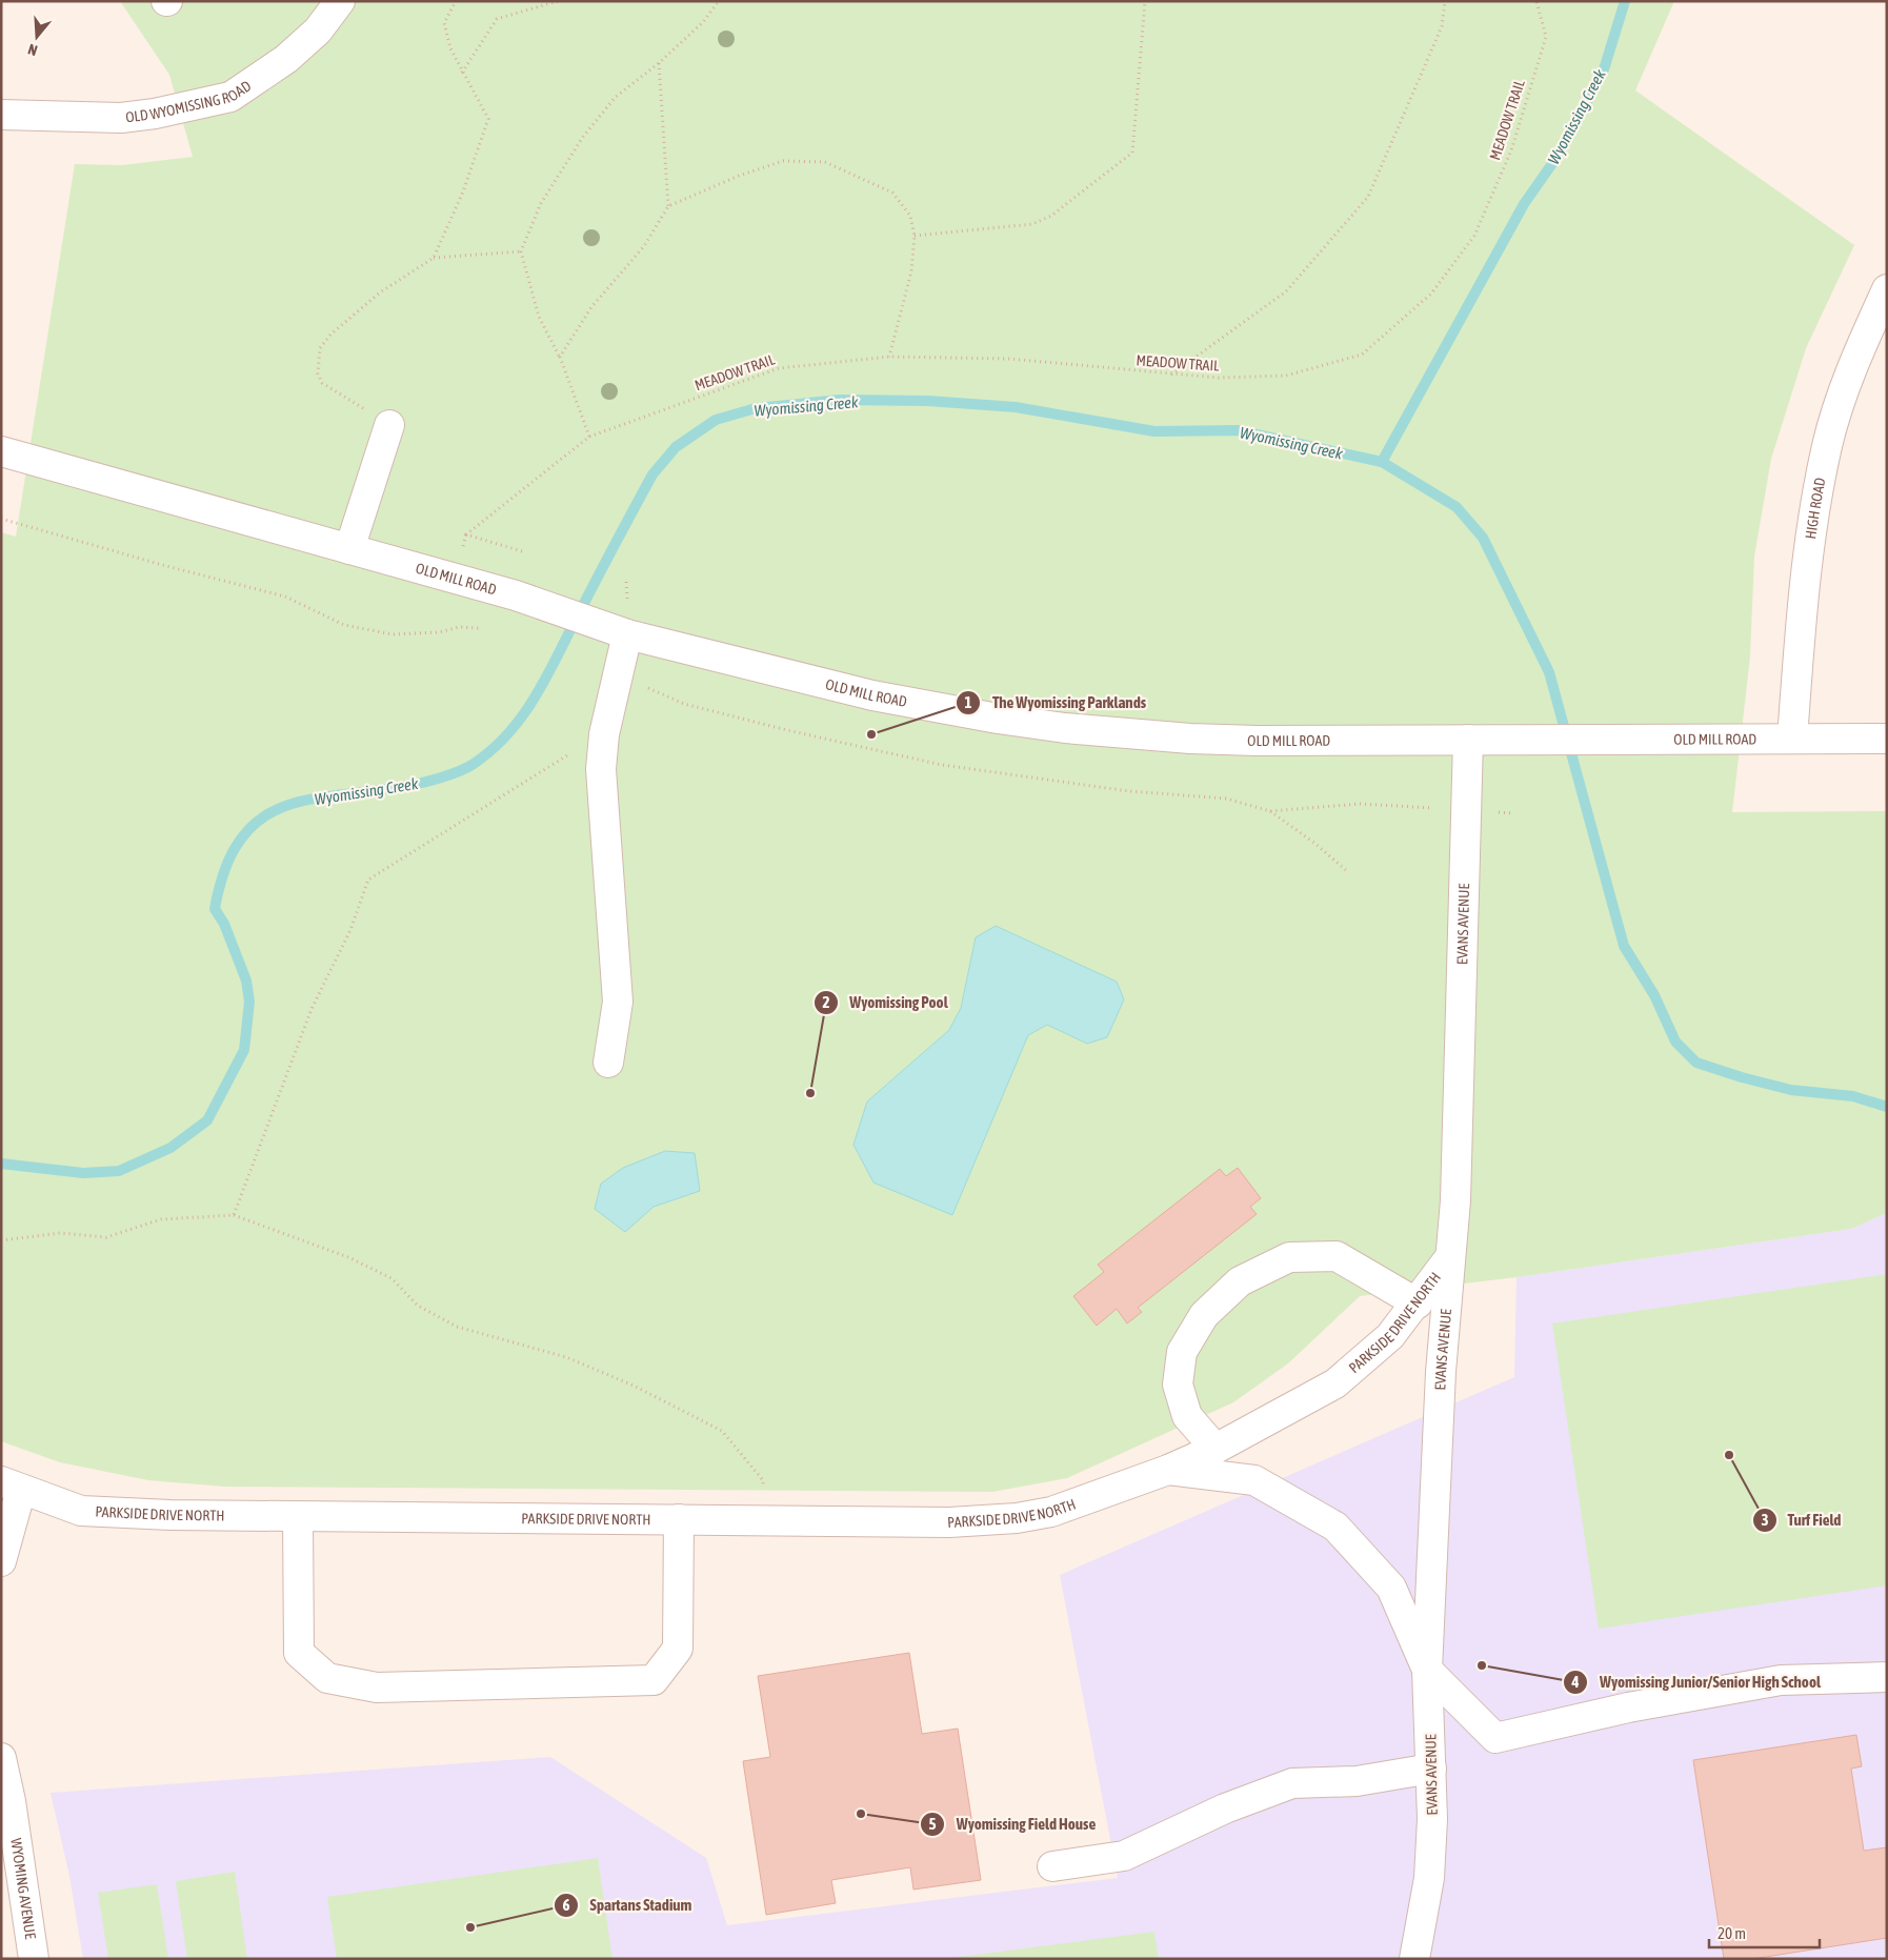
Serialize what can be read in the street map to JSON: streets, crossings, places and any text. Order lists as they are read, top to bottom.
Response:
{
  "streets": {
    "street": [
      "OLD WYOMISSING ROAD",
      "HIGH ROAD",
      "OLD MILL ROAD",
      "EVANS AVENUE",
      "PARKSIDE DRIVE NORTH",
      "WYOMING AVENUE"
    ],
    "path": ["MEADOW TRAIL"]
  },
  "crossings": [
    ["HIGH ROAD", "OLD MILL ROAD"],
    ["OLD MILL ROAD", "EVANS AVENUE"],
    ["EVANS AVENUE", "PARKSIDE DRIVE NORTH"]
  ],
  "water": ["Wyomissing Creek"],
  "places": [
    "The Wyomissing Parklands",
    "Wyomissing Pool",
    "Turf Field",
    "Wyomissing Junior/Senior High School",
    "Wyomissing Field House",
    "Spartans Stadium"
  ],
  "scale_bar": "20 m",
  "north": "bottom"
}
